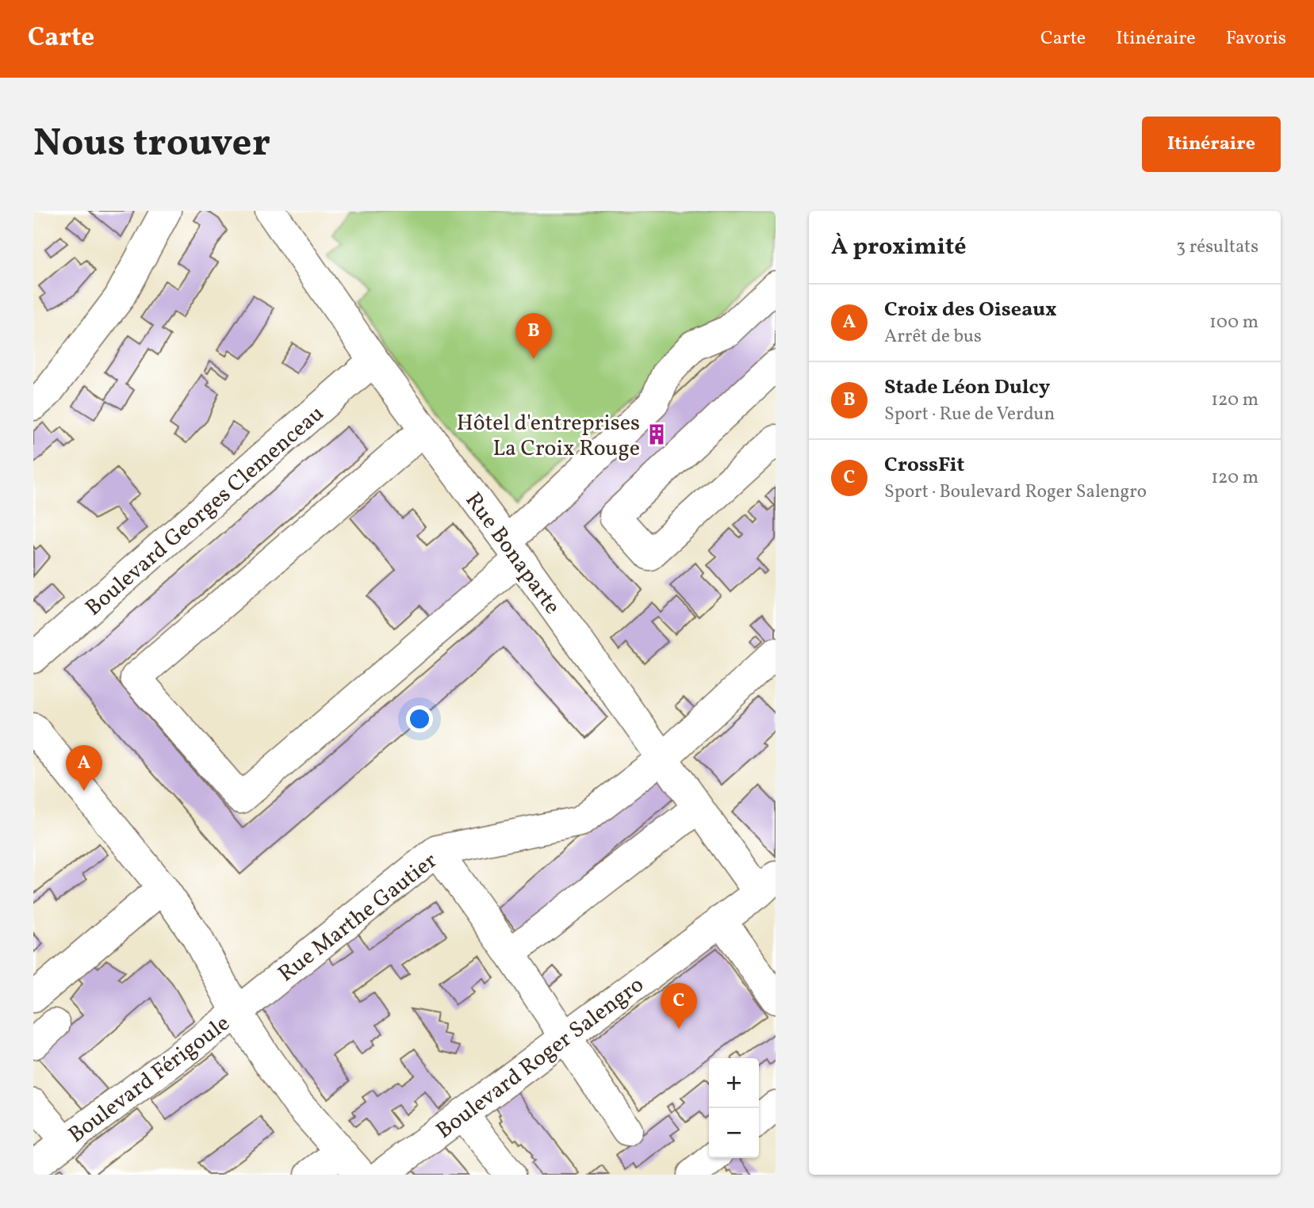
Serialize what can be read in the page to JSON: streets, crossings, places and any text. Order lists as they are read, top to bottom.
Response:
{
  "streets": {
    "street": [
      "Boulevard Georges Clemenceau",
      "Rue Bonaparte",
      "Rue Marthe Gautier",
      "Boulevard Roger Salengro",
      "Boulevard Férigoule"
    ]
  },
  "crossings": [
    ["Boulevard Georges Clemenceau", "Rue Bonaparte"],
    ["Rue Bonaparte", "Rue Marthe Gautier"],
    ["Rue Bonaparte", "Boulevard Roger Salengro"],
    ["Rue Marthe Gautier", "Boulevard Férigoule"]
  ],
  "places": {
    "building": ["Hôtel d'entreprises La Croix Rouge"]
  },
  "page": {
    "header": "Carte",
    "nav": ["Carte", "Itinéraire", "Favoris"],
    "buttons": "Itinéraire",
    "title": "Nous trouver",
    "heading": ["À proximité", "3 résultats"],
    "list": [
      {
        "mark": "A",
        "name": "Croix des Oiseaux",
        "note": "Arrêt de bus",
        "value": "100 m"
      },
      {
        "mark": "B",
        "name": "Stade Léon Dulcy",
        "note": "Sport · Rue de Verdun",
        "value": "120 m"
      },
      {
        "mark": "C",
        "name": "CrossFit",
        "note": "Sport · Boulevard Roger Salengro",
        "value": "120 m"
      }
    ],
    "pins": ["B", "A", "C"],
    "map_buttons": ["+", "−"]
  }
}
